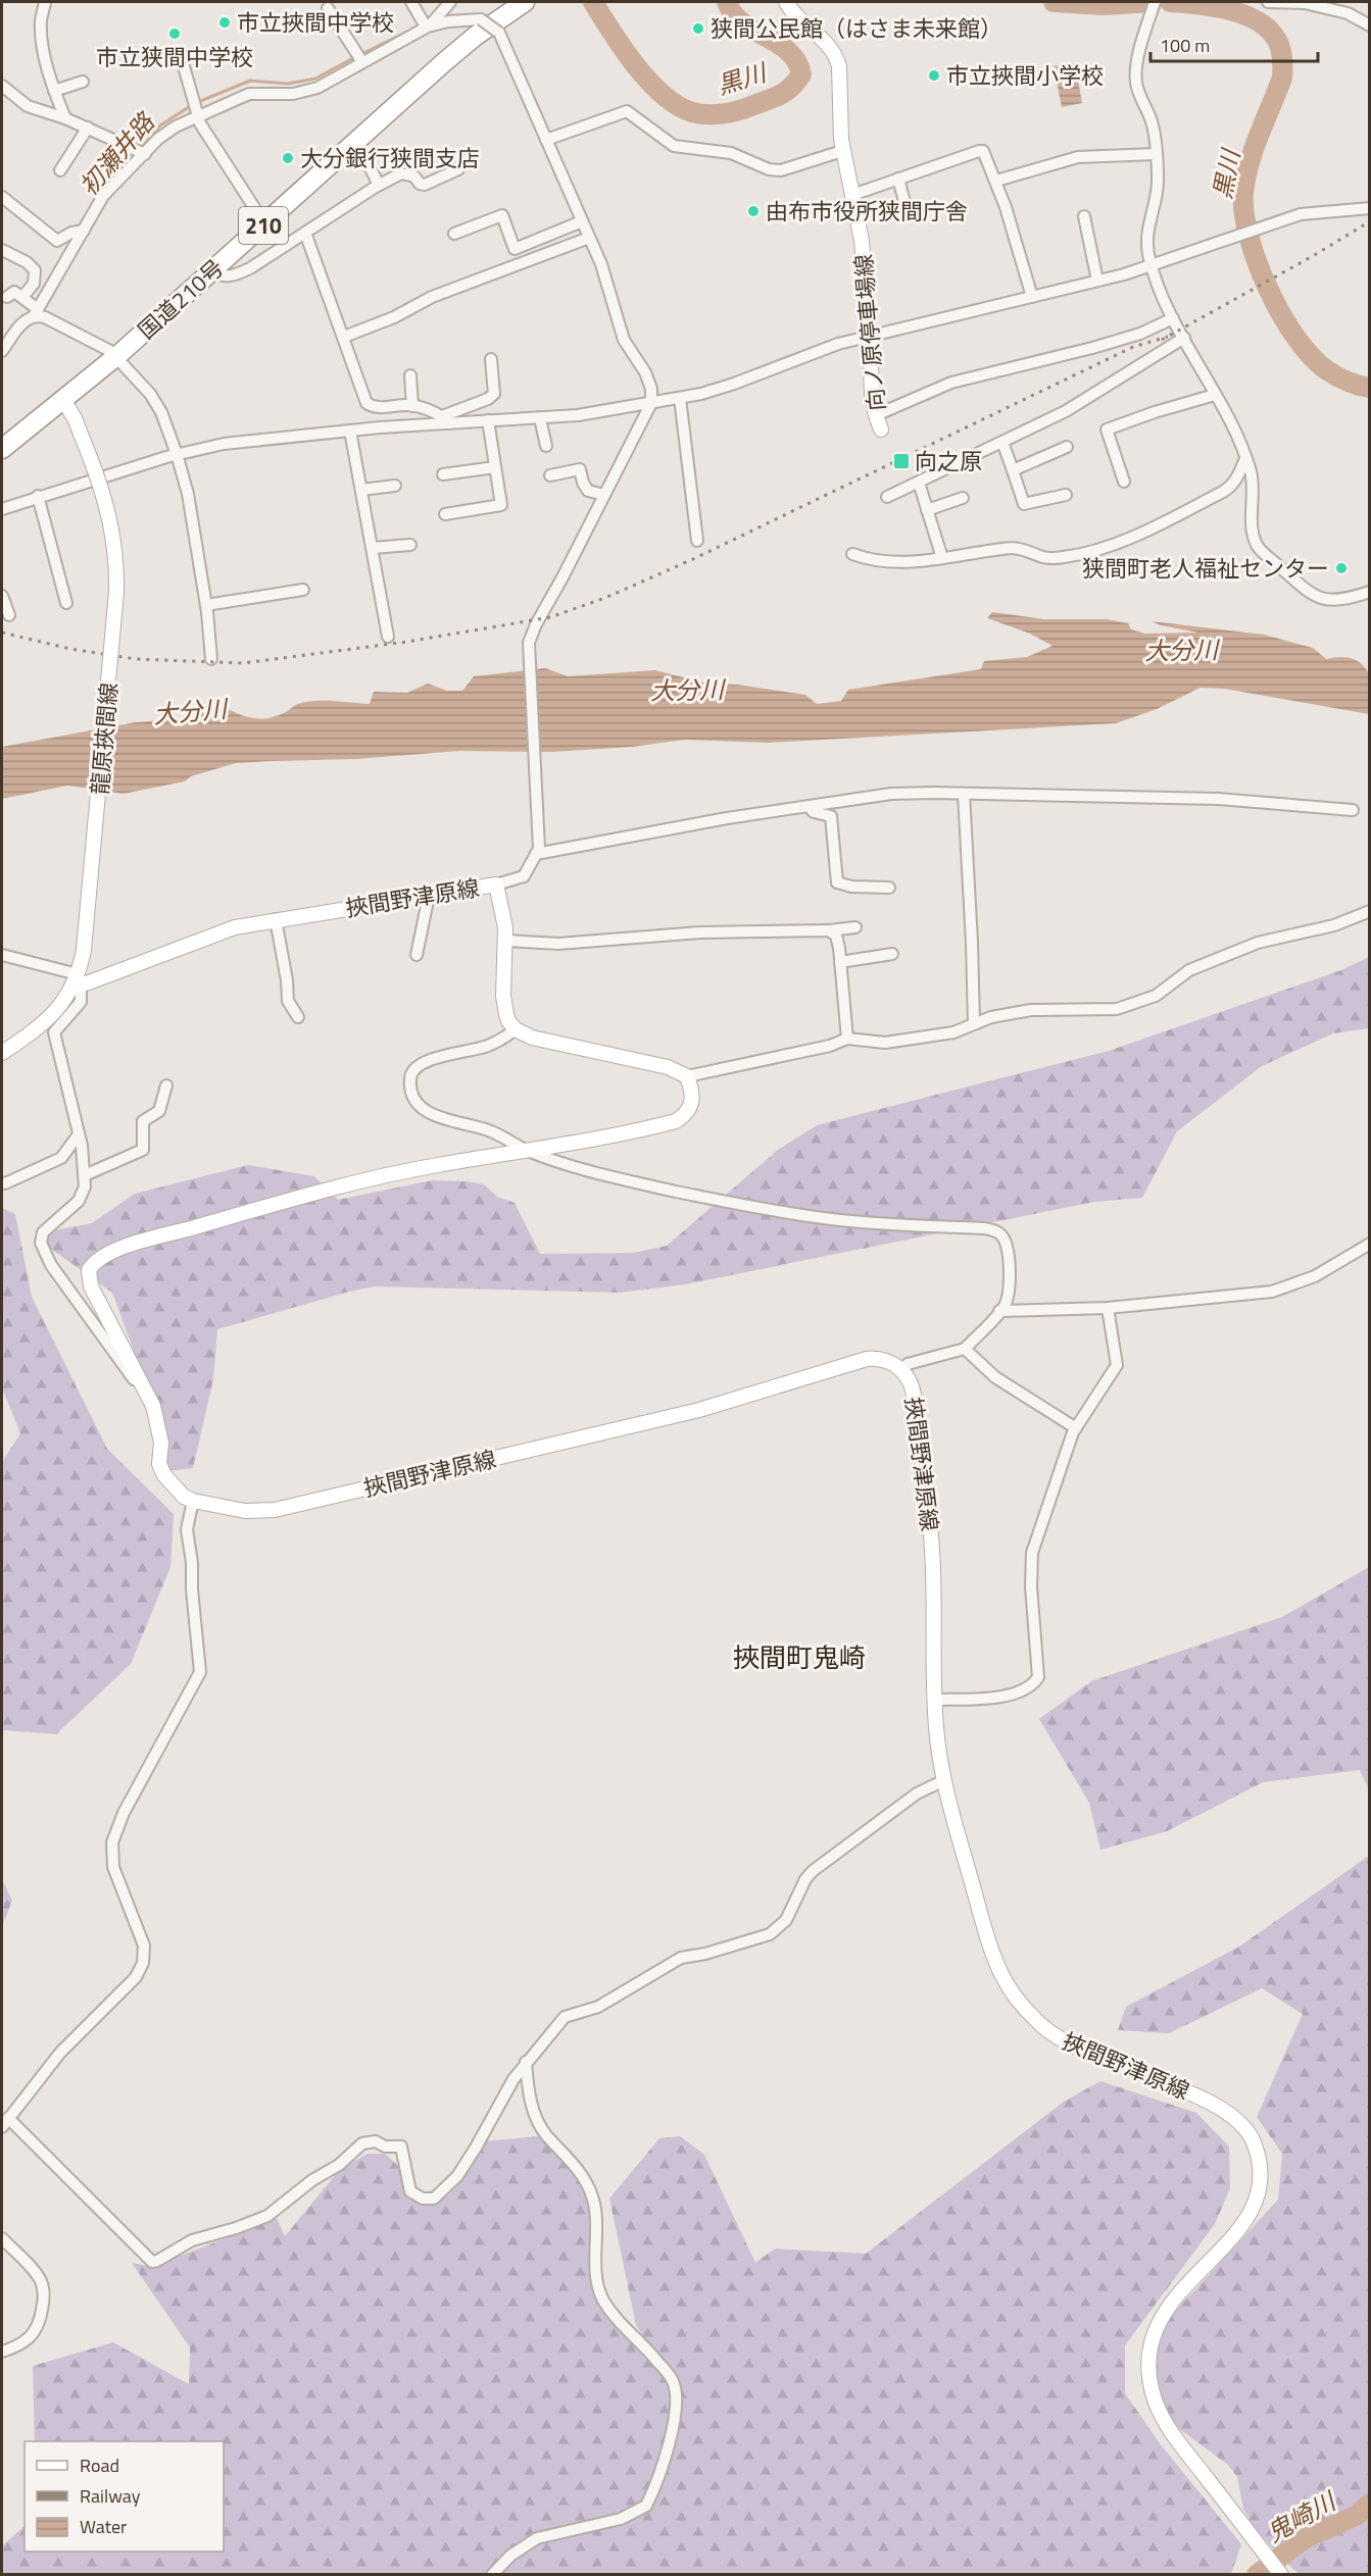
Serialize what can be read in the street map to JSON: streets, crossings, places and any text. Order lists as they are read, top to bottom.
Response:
{
  "streets": {
    "highway": ["210", "国道210号"],
    "main road": ["向ノ原停車場線", "龍原挾間線", "挾間野津原線"]
  },
  "crossings": [
    ["国道210号", "龍原挾間線"],
    ["龍原挾間線", "挾間野津原線"]
  ],
  "districts": ["挾間町鬼崎"],
  "water": [
    "黒川",
    "初瀬井路",
    "大分川",
    "鬼崎川"
  ],
  "places": {
    "other": [
      "市立挾間中学校",
      "狭間公民館（はさま未来館）",
      "市立狭間中学校",
      "市立挾間小学校",
      "大分銀行狭間支店",
      "由布市役所狭間庁舎",
      "狭間町老人福祉センター"
    ],
    "transit": ["向之原"]
  },
  "legend": ["Road", "Railway", "Water"],
  "scale_bar": "100 m"
}
